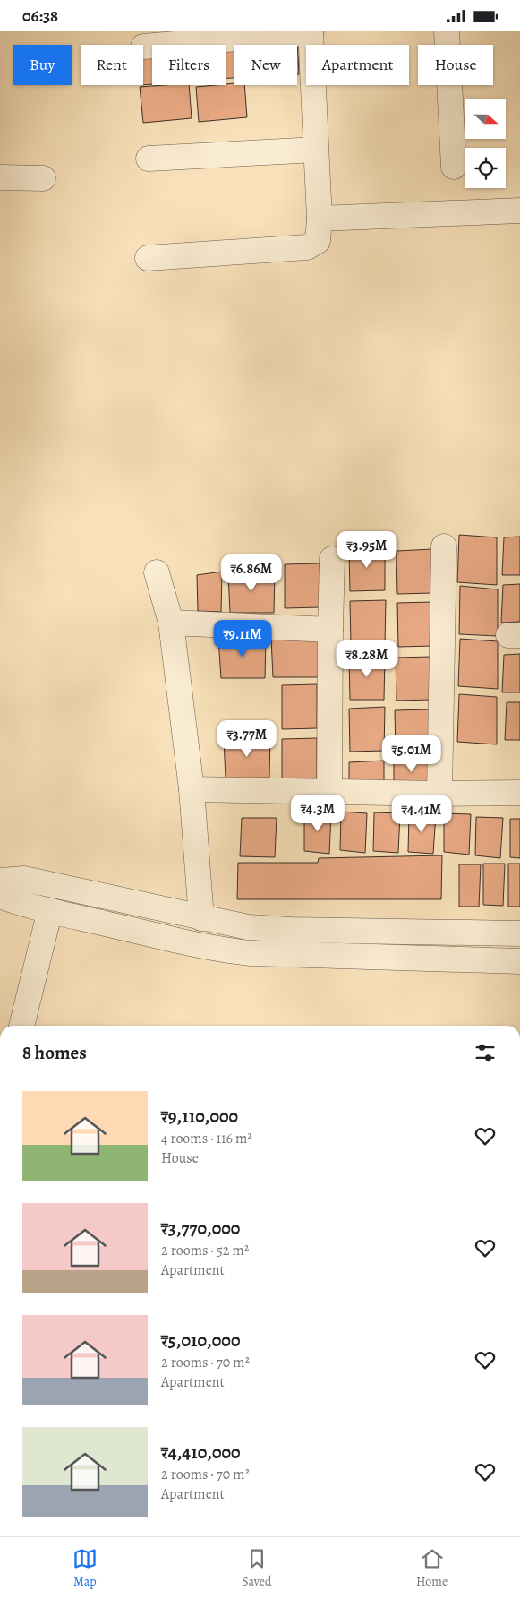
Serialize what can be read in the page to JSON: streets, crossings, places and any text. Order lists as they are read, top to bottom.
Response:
{
  "north": "right",
  "page": {
    "status": "06:38",
    "chip": [
      "Buy",
      "Rent",
      "Filters",
      "New",
      "Apartment",
      "House"
    ],
    "price": [
      "₹3.95M",
      "₹6.86M",
      "₹9.11M",
      "₹8.28M",
      "₹3.77M",
      "₹5.01M",
      "₹4.3M",
      "₹4.41M"
    ],
    "heading": "8 homes",
    "list": [
      {
        "name": "₹9,110,000",
        "note": "4 rooms · 116 m² · House"
      },
      {
        "name": "₹3,770,000",
        "note": "2 rooms · 52 m² · Apartment"
      },
      {
        "name": "₹5,010,000",
        "note": "2 rooms · 70 m² · Apartment"
      },
      {
        "name": "₹4,410,000",
        "note": "2 rooms · 70 m² · Apartment"
      }
    ],
    "tabs": ["Map", "Saved", "Home"]
  }
}
